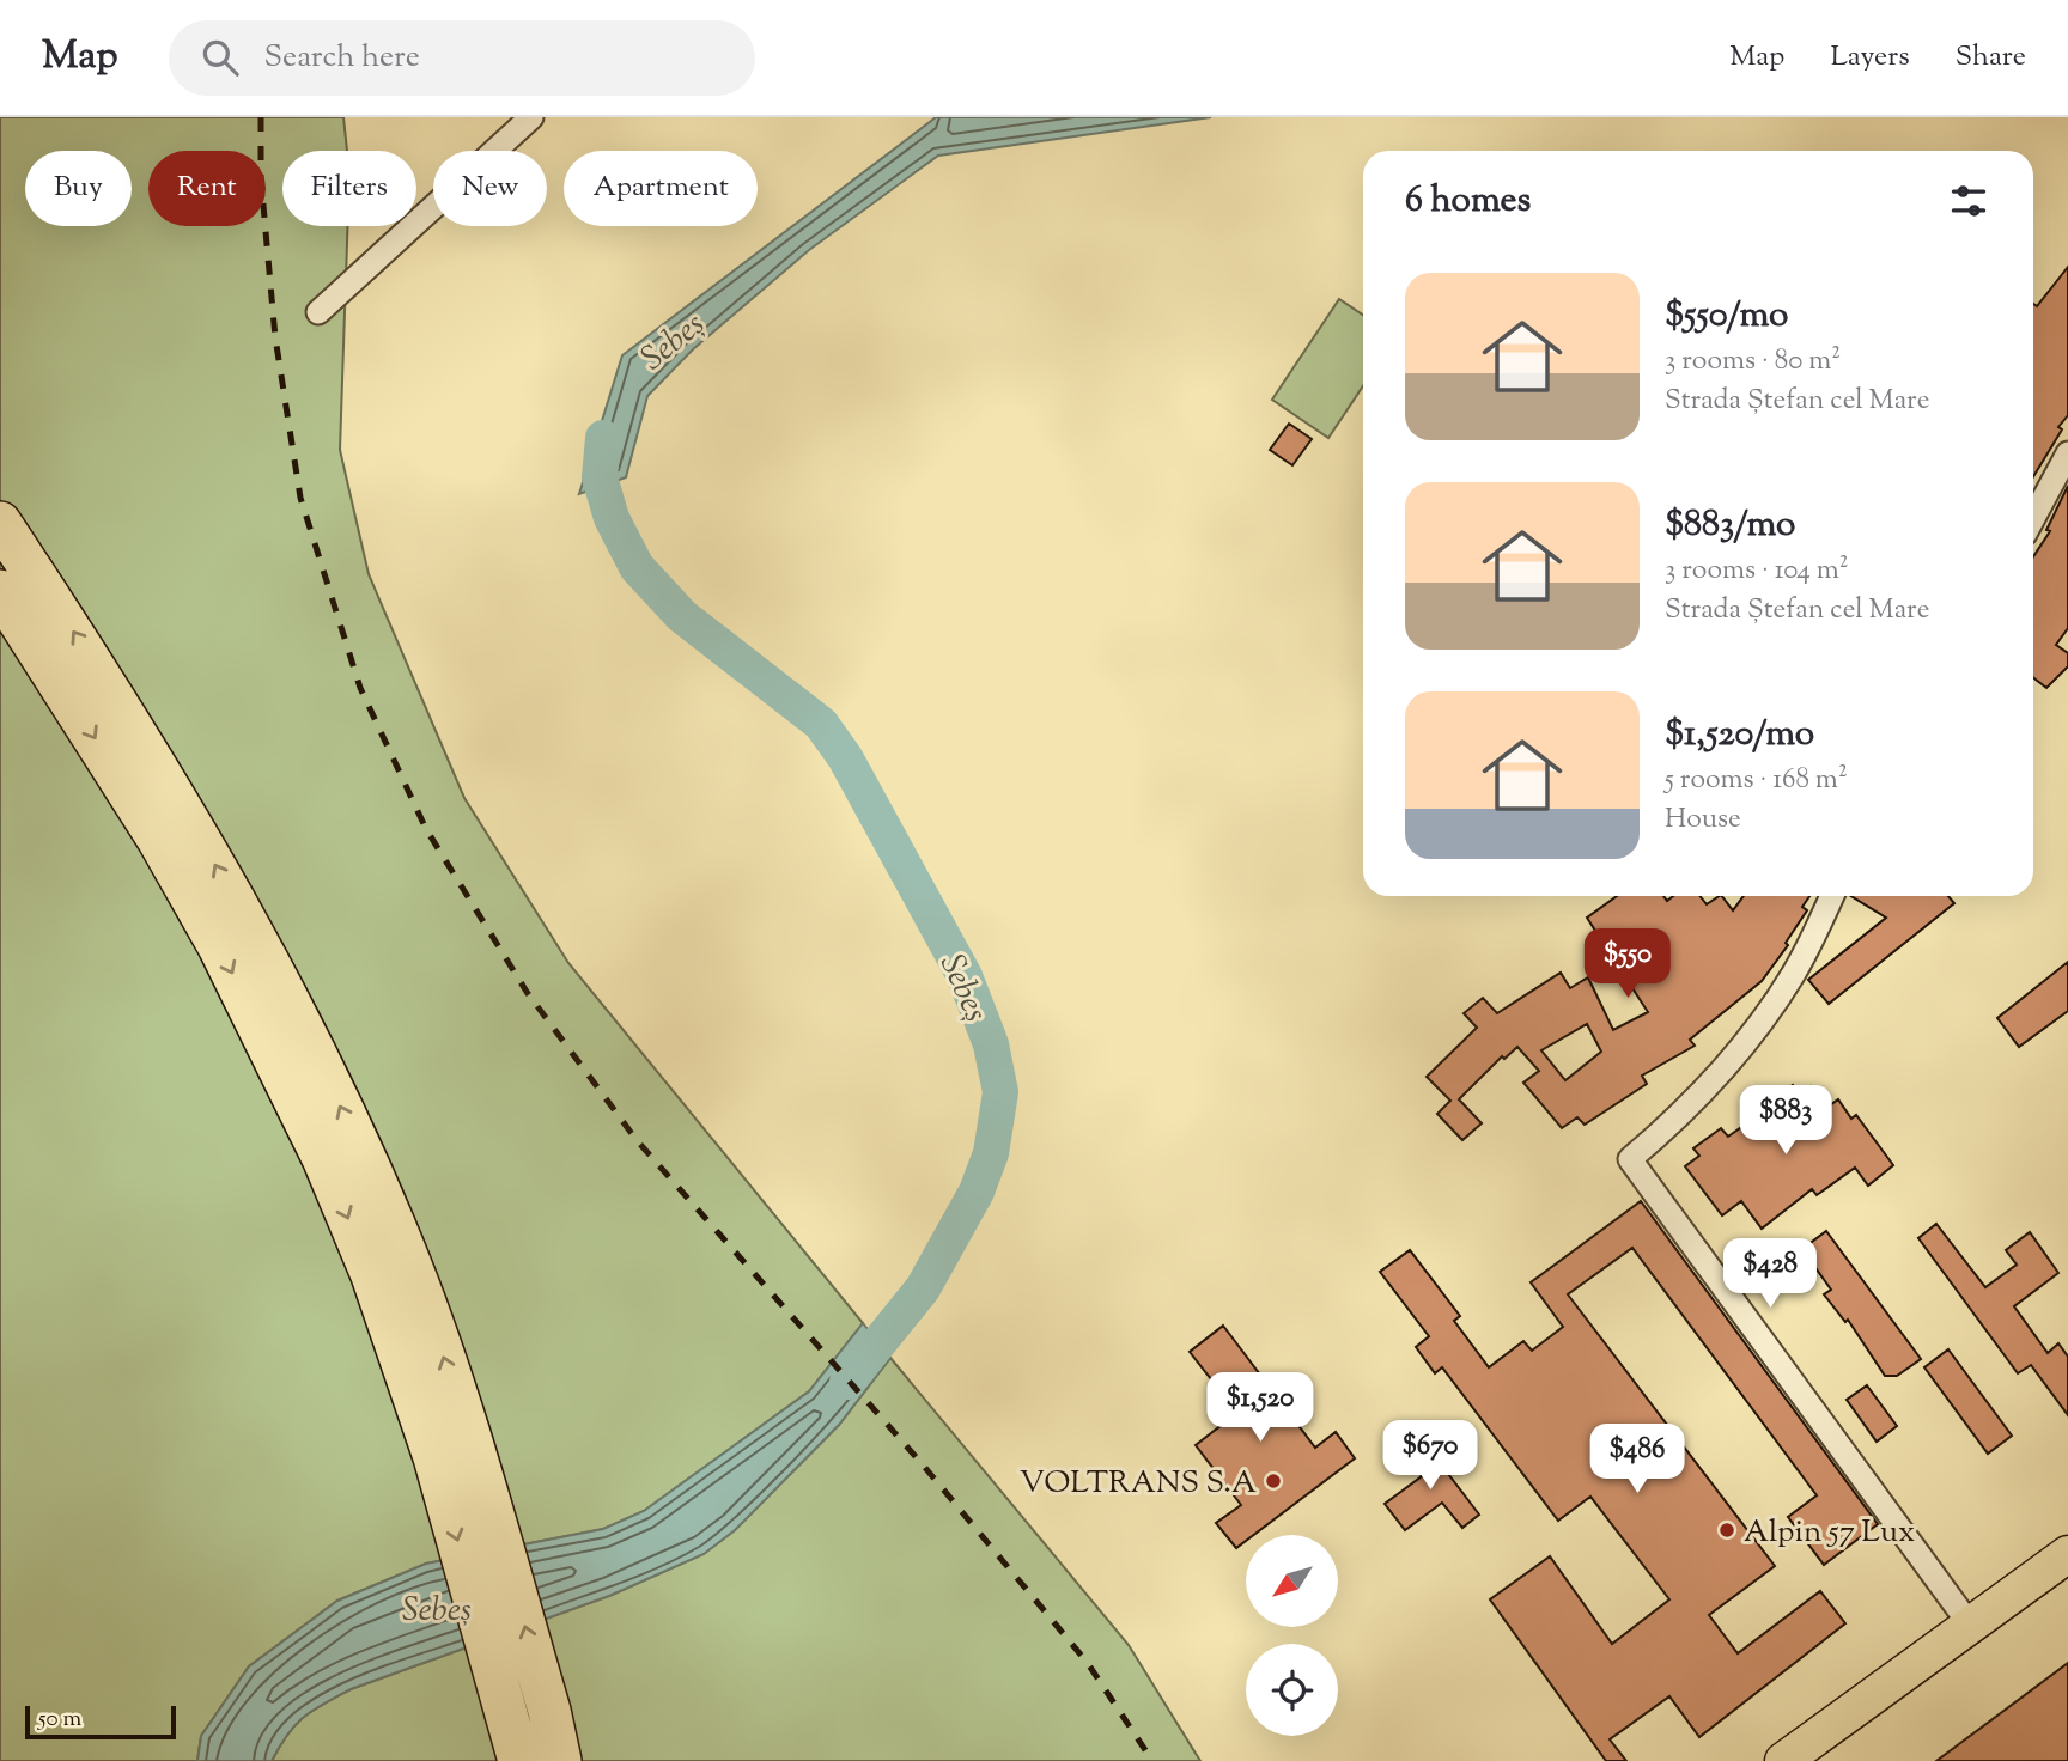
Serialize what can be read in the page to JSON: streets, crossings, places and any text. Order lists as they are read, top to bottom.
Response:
{
  "water": ["Sebeș"],
  "places": ["VOLTRANS S.A", "Alpin 57 Lux"],
  "scale_bar": "50 m",
  "north": "bottom left",
  "page": {
    "header": "Map",
    "search": "Search here",
    "nav": ["Map", "Layers", "Share"],
    "chip": [
      "Buy",
      "Rent",
      "Filters",
      "New",
      "Apartment"
    ],
    "heading": "6 homes",
    "list": [
      {
        "name": "$550/mo",
        "note": "3 rooms · 80 m² · Strada Ștefan cel Mare"
      },
      {
        "name": "$883/mo",
        "note": "3 rooms · 104 m² · Strada Ștefan cel Mare"
      },
      {
        "name": "$1,520/mo",
        "note": "5 rooms · 168 m² · House"
      }
    ],
    "price": [
      "$550",
      "$883",
      "$428",
      "$1,520",
      "$670",
      "$486"
    ],
    "scale": "50 m"
  }
}
